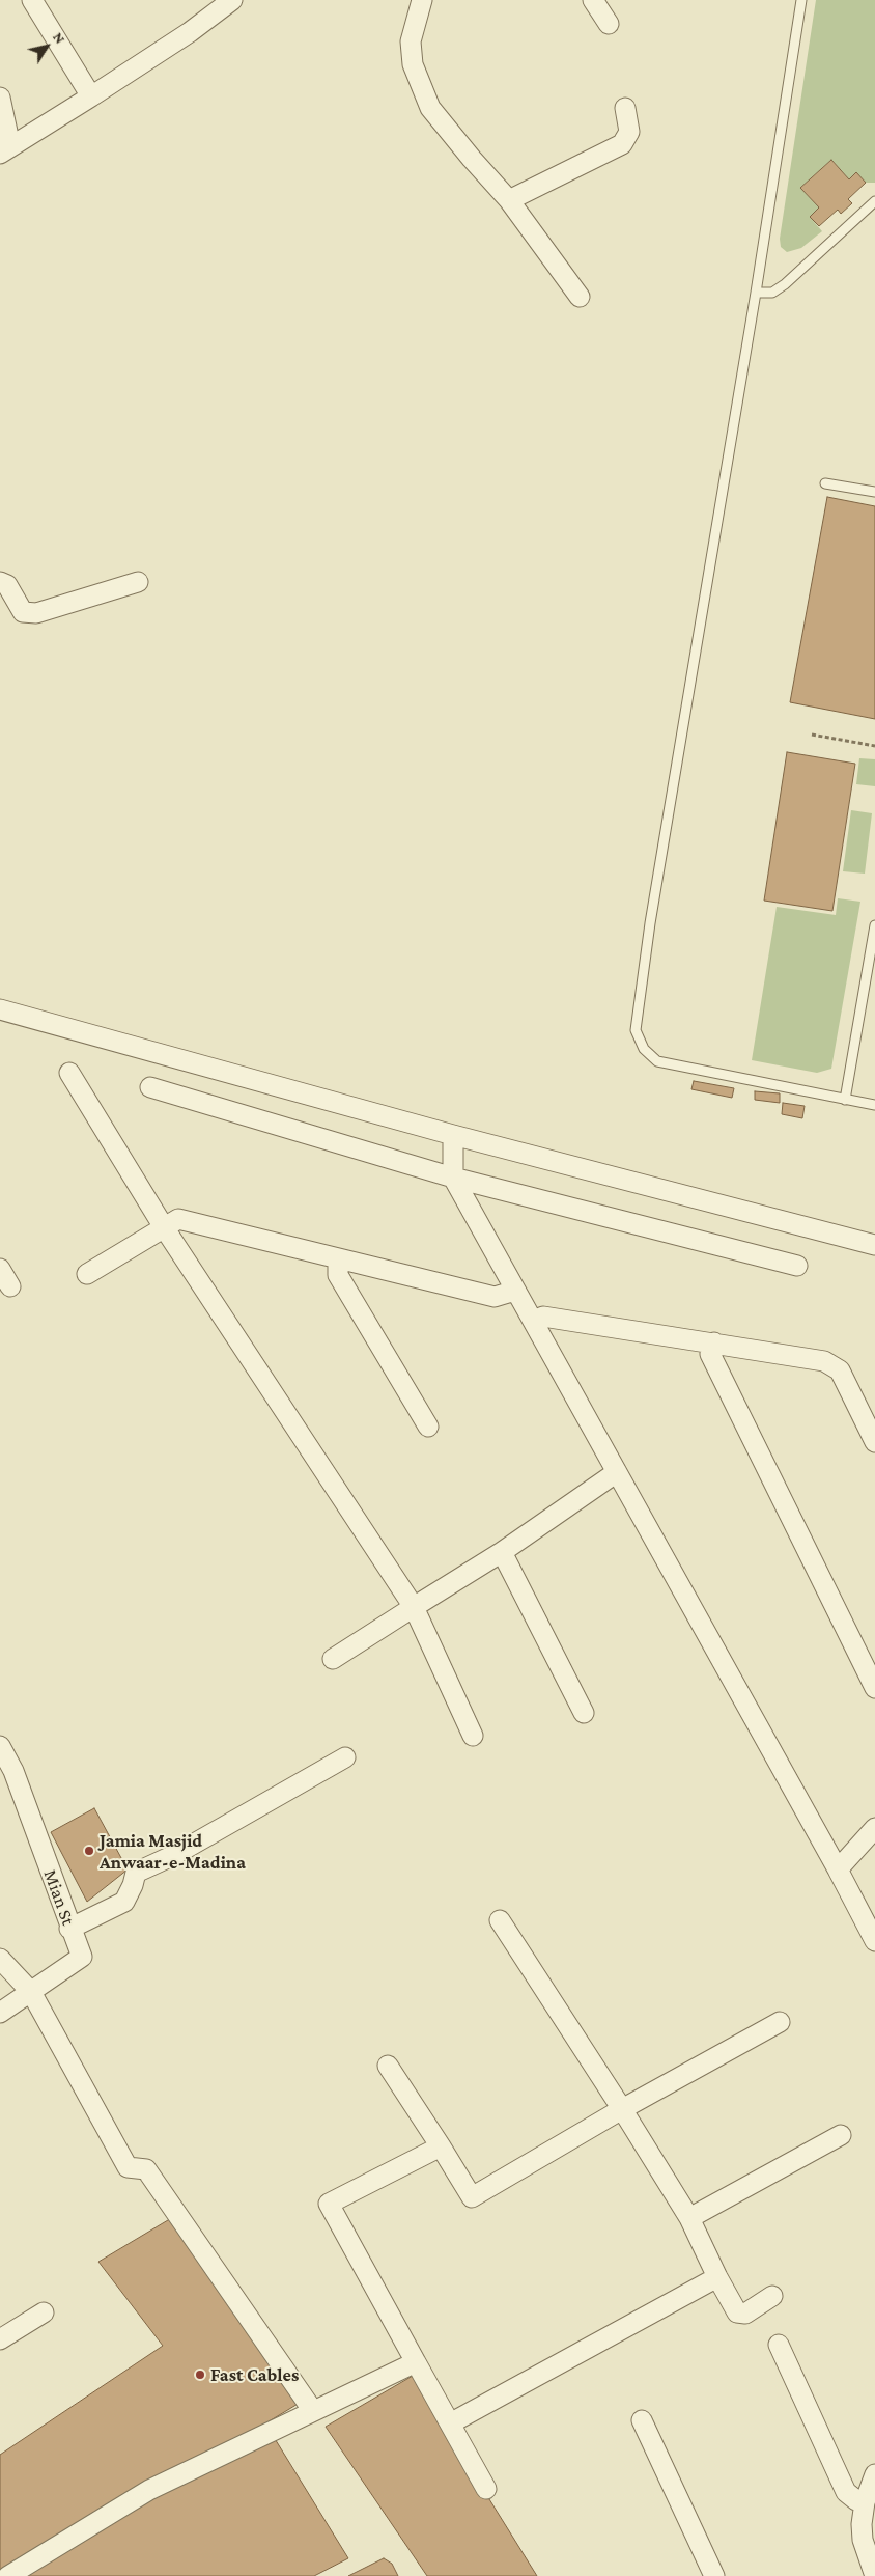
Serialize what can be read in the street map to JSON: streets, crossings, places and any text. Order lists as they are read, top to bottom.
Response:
{
  "streets": {
    "street": ["Mian St"]
  },
  "places": ["Jamia Masjid Anwaar-e-Madina", "Fast Cables"],
  "north": "top right"
}
